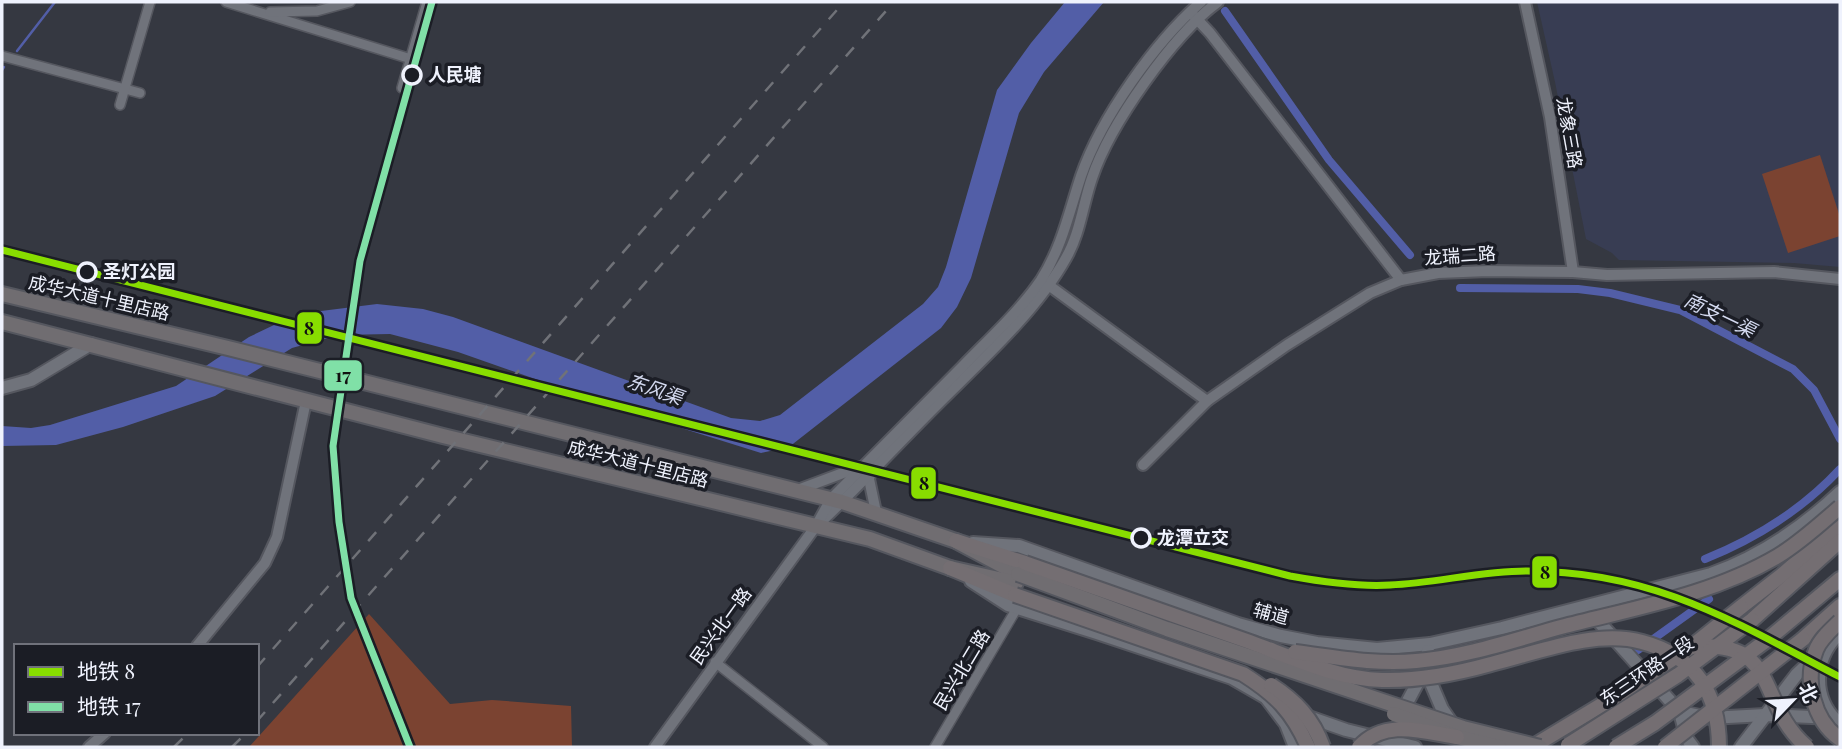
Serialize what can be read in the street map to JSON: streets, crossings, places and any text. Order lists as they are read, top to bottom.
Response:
{
  "streets": {
    "highway": ["东三环路一段"],
    "main road": ["成华大道十里店路", "辅道"],
    "street": [
      "龙象三路",
      "龙瑞二路",
      "民兴北一路",
      "民兴北二路"
    ]
  },
  "crossings": [
    ["龙象三路", "龙瑞二路"],
    ["成华大道十里店路", "辅道"],
    ["成华大道十里店路", "民兴北一路"]
  ],
  "water": ["南支一渠", "东风渠"],
  "places": ["人民塘", "圣灯公园", "龙潭立交"],
  "lines": ["metro line 17", "metro line 8"],
  "legend": ["地铁 8", "地铁 17"],
  "north": "top right"
}
